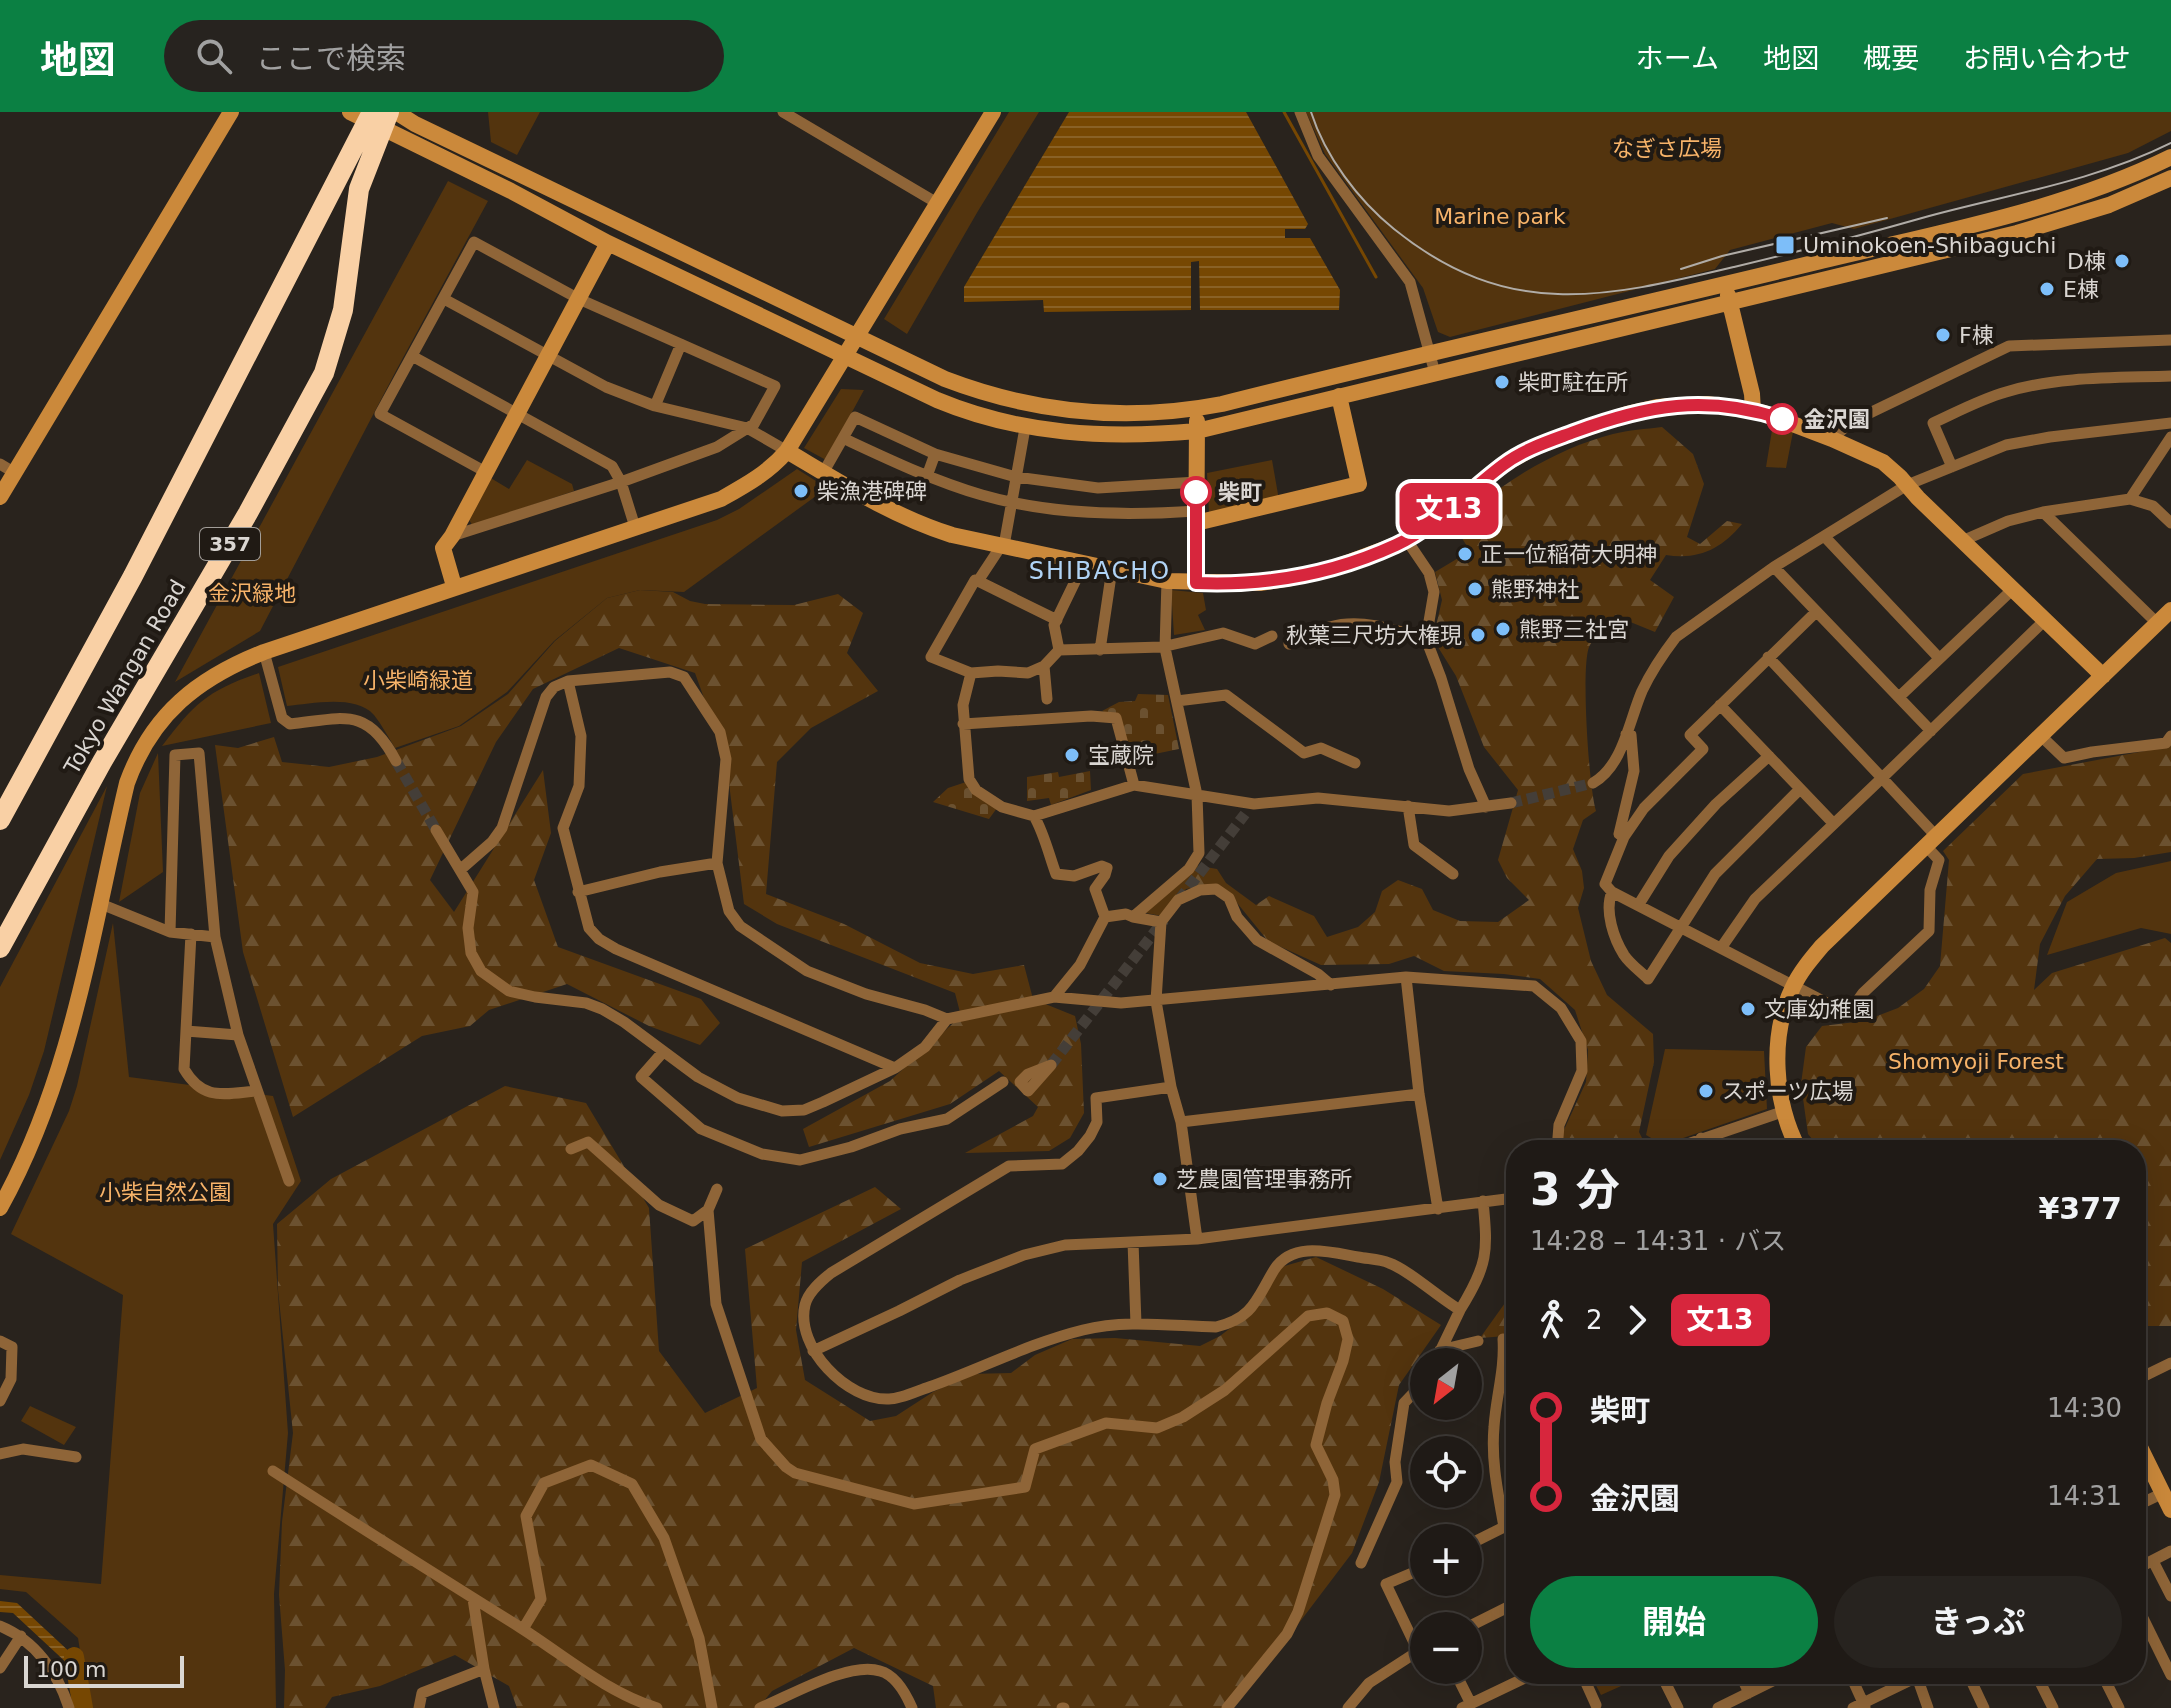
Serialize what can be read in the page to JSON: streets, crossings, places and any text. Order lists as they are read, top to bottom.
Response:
{
  "streets": {
    "highway": ["357", "Tokyo Wangan Road"]
  },
  "districts": ["SHIBACHO"],
  "parks": [
    "なぎさ広場",
    "Marine park",
    "金沢緑地",
    "小柴崎緑道",
    "Shomyoji Forest",
    "小柴自然公園"
  ],
  "places": {
    "transit": ["Uminokoen-Shibaguchi"],
    "other": [
      "D棟",
      "E棟",
      "F棟",
      "柴町駐在所",
      "金沢園",
      "柴漁港碑碑",
      "柴町",
      "正一位稲荷大明神",
      "熊野神社",
      "熊野三社宮",
      "秋葉三尺坊大権現",
      "宝蔵院",
      "文庫幼稚園",
      "スポーツ広場",
      "芝農園管理事務所"
    ]
  },
  "lines": ["bus line 文13"],
  "scale_bar": "100 m",
  "north": "bottom left",
  "page": {
    "header": "地図",
    "search": "ここで検索",
    "nav": [
      "ホーム",
      "地図",
      "概要",
      "お問い合わせ"
    ],
    "on_map": "文13",
    "heading": ["3 分", "14:28 – 14:31 · バス", "¥377"],
    "legs": ["2", "文13"],
    "map_buttons": ["+", "−"],
    "list": [
      {
        "name": "柴町",
        "value": "14:30"
      },
      {
        "name": "金沢園",
        "value": "14:31"
      }
    ],
    "buttons": ["開始", "きっぷ"],
    "scale": "100 m"
  }
}
